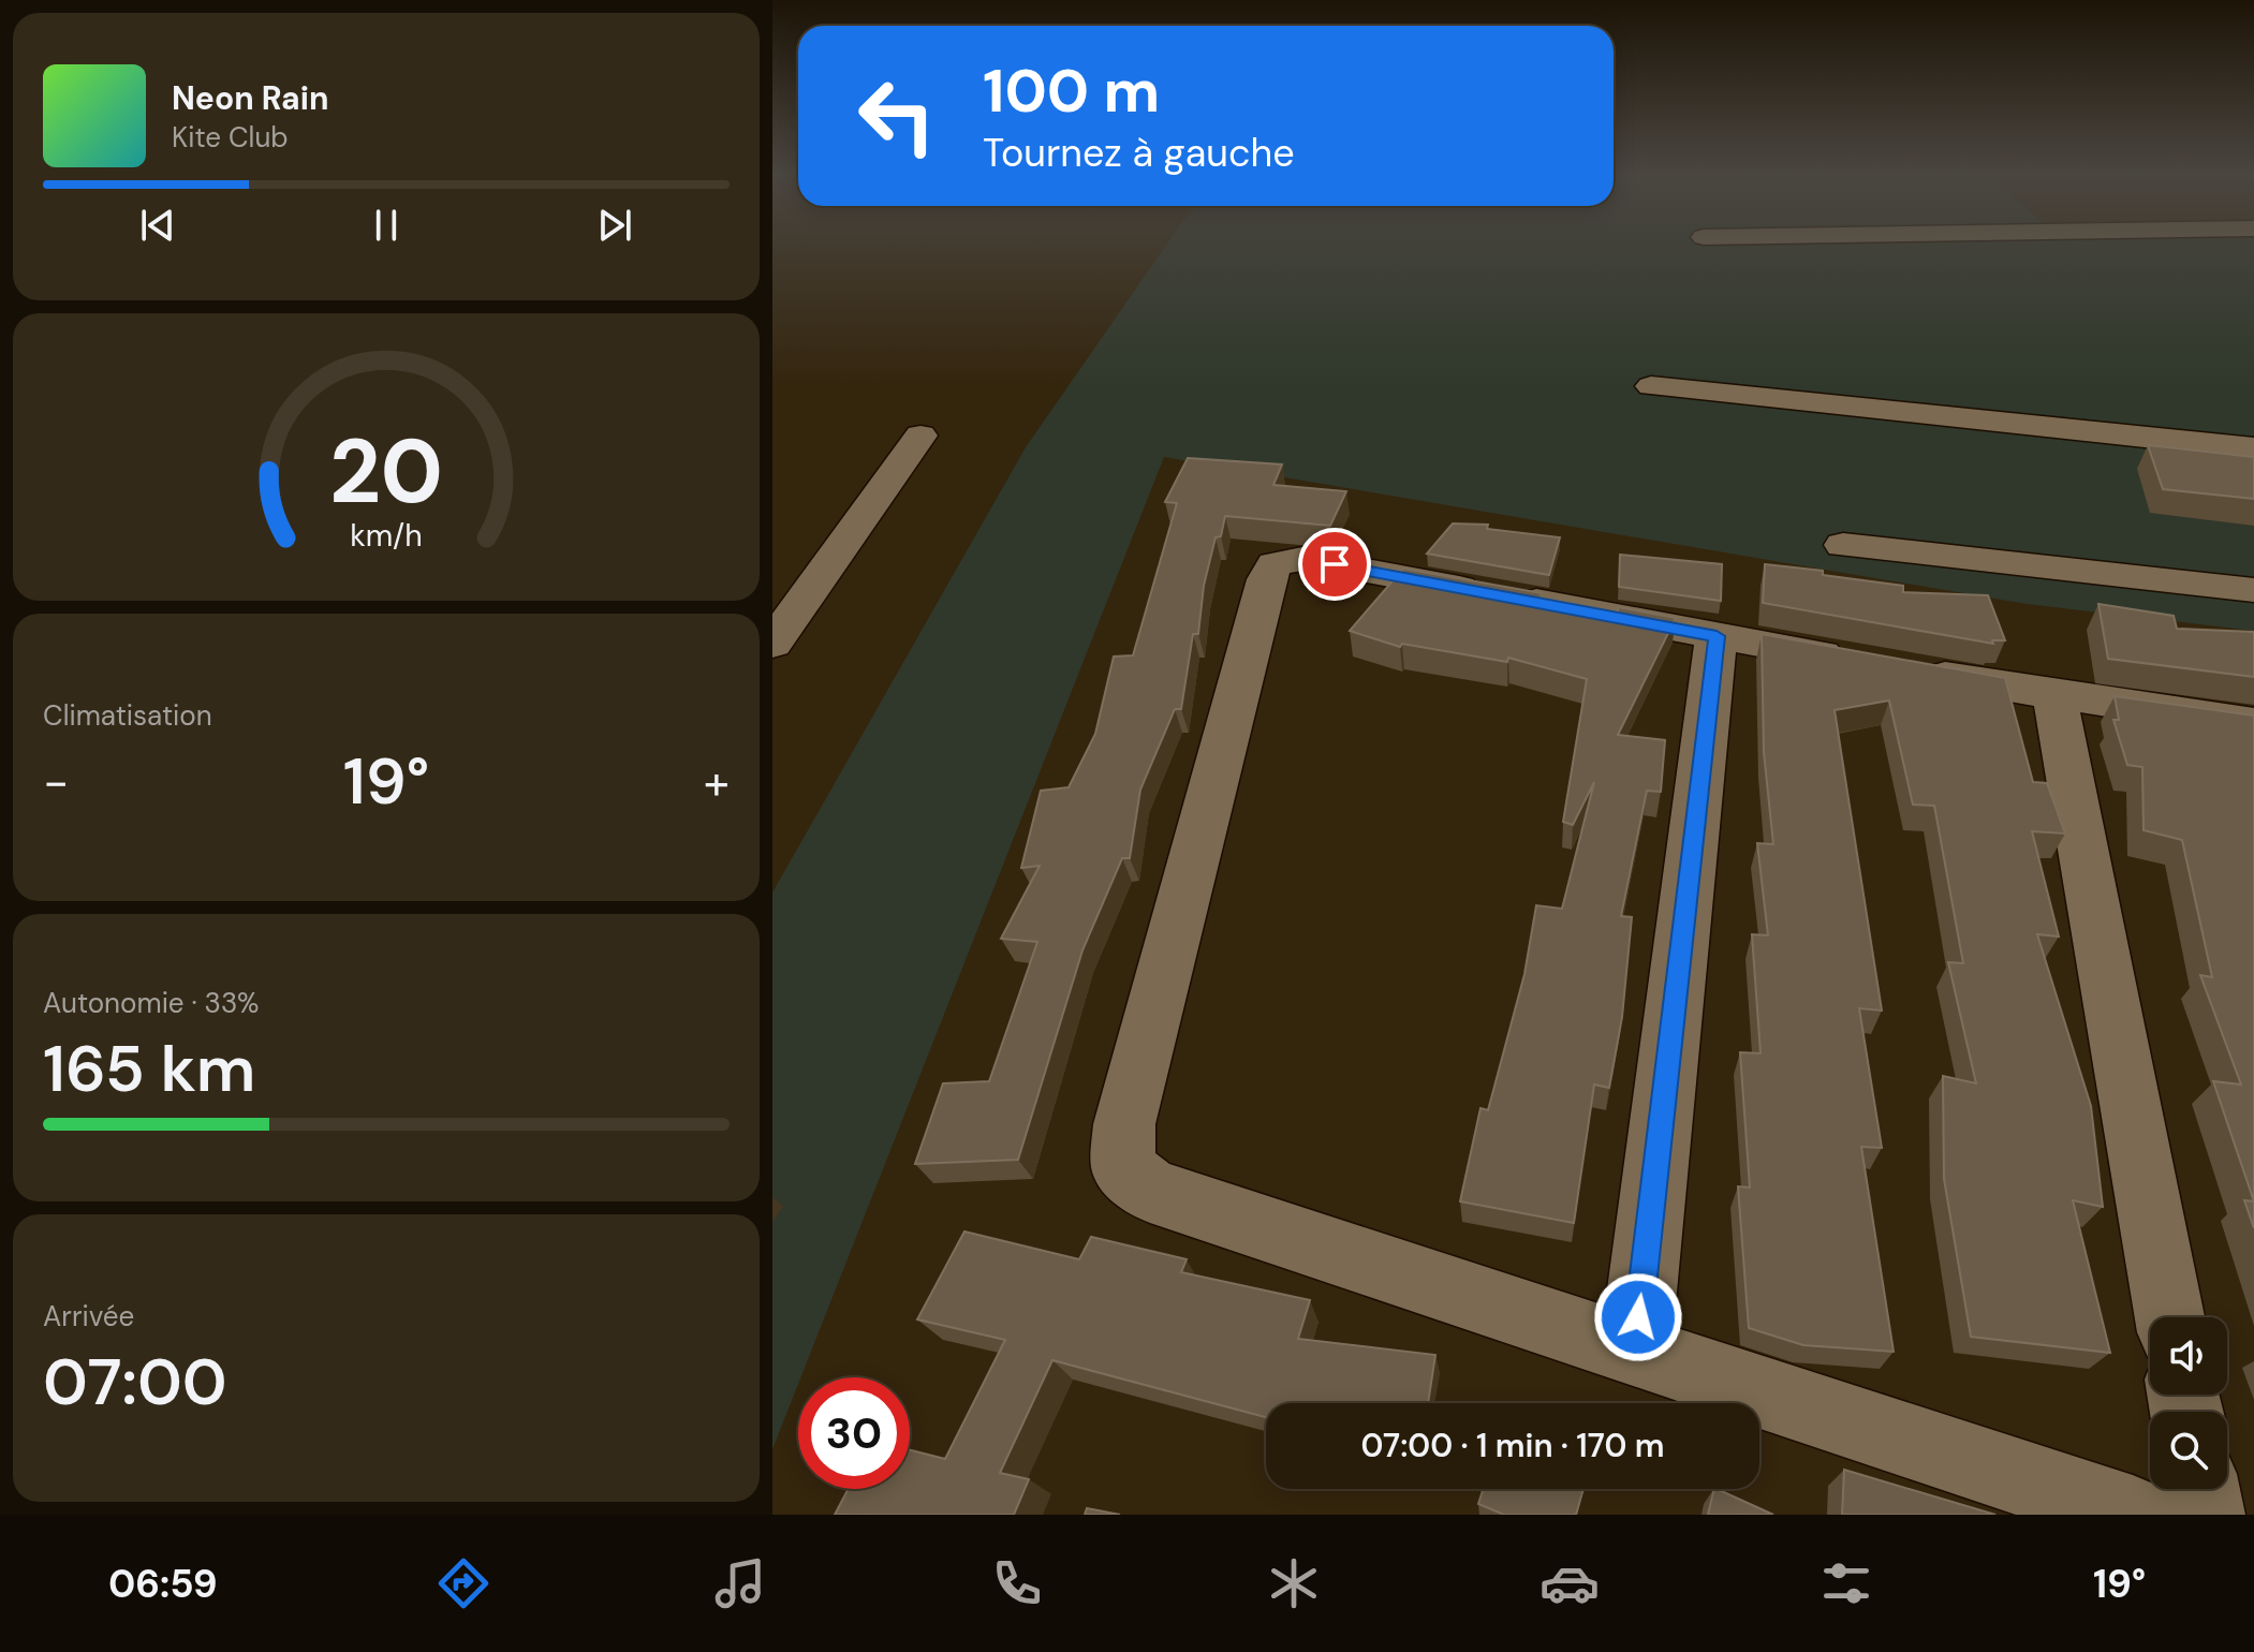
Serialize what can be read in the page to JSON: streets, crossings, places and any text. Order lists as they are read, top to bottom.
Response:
{
  "page": {
    "turn": ["100 m", "Tournez à gauche"],
    "song": ["Neon Rain", "Kite Club"],
    "tile": [
      "Climatisation",
      ["Autonomie · 33%", "165 km"],
      ["Arrivée", "07:00"]
    ],
    "heat": ["−", "19°", "+"],
    "limit": "30",
    "trip": "07:00 · 1 min · 170 m",
    "tabs": ["06:59", "19°"],
    "gauge": ["20", "km/h"]
  }
}
